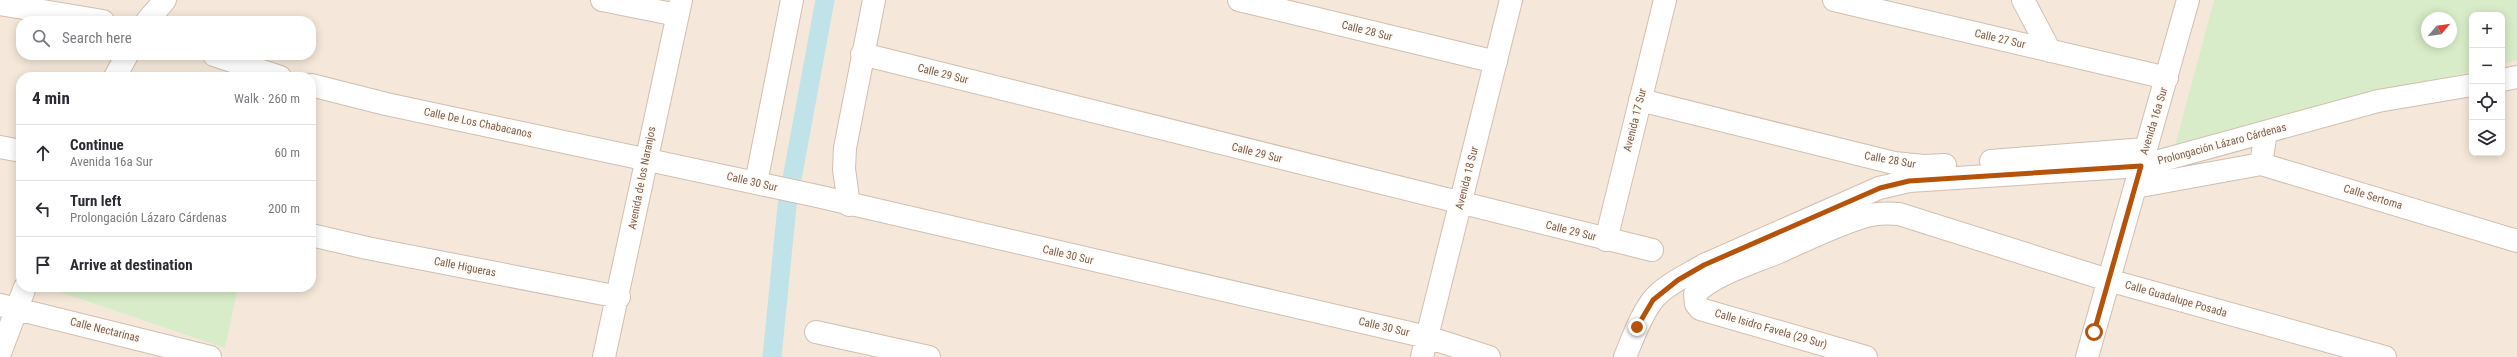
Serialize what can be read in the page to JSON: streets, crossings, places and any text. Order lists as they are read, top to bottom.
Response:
{
  "streets": {
    "street": [
      "Calle 28 Sur",
      "Calle 27 Sur",
      "Calle 29 Sur",
      "Avenida 17 Sur",
      "Avenida 16a Sur",
      "Calle De Los Chabacanos",
      "Prolongación Lázaro Cárdenas",
      "Avenida de los Naranjos",
      "Avenida 18 Sur",
      "Calle 30 Sur",
      "Calle Sertoma",
      "Calle Higueras",
      "Calle Guadalupe Posada",
      "Calle Isidro Favela (29 Sur)",
      "Calle Nectarinas"
    ]
  },
  "crossings": [
    ["Calle 28 Sur", "Avenida 17 Sur"],
    ["Calle 28 Sur", "Avenida 16a Sur"],
    ["Calle 28 Sur", "Prolongación Lázaro Cárdenas"],
    ["Calle 28 Sur", "Avenida 18 Sur"],
    ["Calle 27 Sur", "Avenida 16a Sur"],
    ["Calle 29 Sur", "Avenida 17 Sur"],
    ["Calle 29 Sur", "Avenida 18 Sur"],
    ["Avenida 16a Sur", "Prolongación Lázaro Cárdenas"],
    ["Avenida 16a Sur", "Calle Guadalupe Posada"],
    ["Calle De Los Chabacanos", "Avenida de los Naranjos"],
    ["Calle De Los Chabacanos", "Calle 30 Sur"],
    ["Avenida de los Naranjos", "Calle 30 Sur"],
    ["Avenida de los Naranjos", "Calle Higueras"],
    ["Avenida 18 Sur", "Calle 30 Sur"],
    ["Calle Guadalupe Posada", "Calle Isidro Favela (29 Sur)"]
  ],
  "north": "top right",
  "page": {
    "map_buttons": ["+", "−"],
    "search": "Search here",
    "heading": ["4 min", "Walk · 260 m"],
    "list": [
      ["Continue", "Avenida 16a Sur", "60 m"],
      ["Turn left", "Prolongación Lázaro Cárdenas", "200 m"],
      "Arrive at destination"
    ]
  }
}
